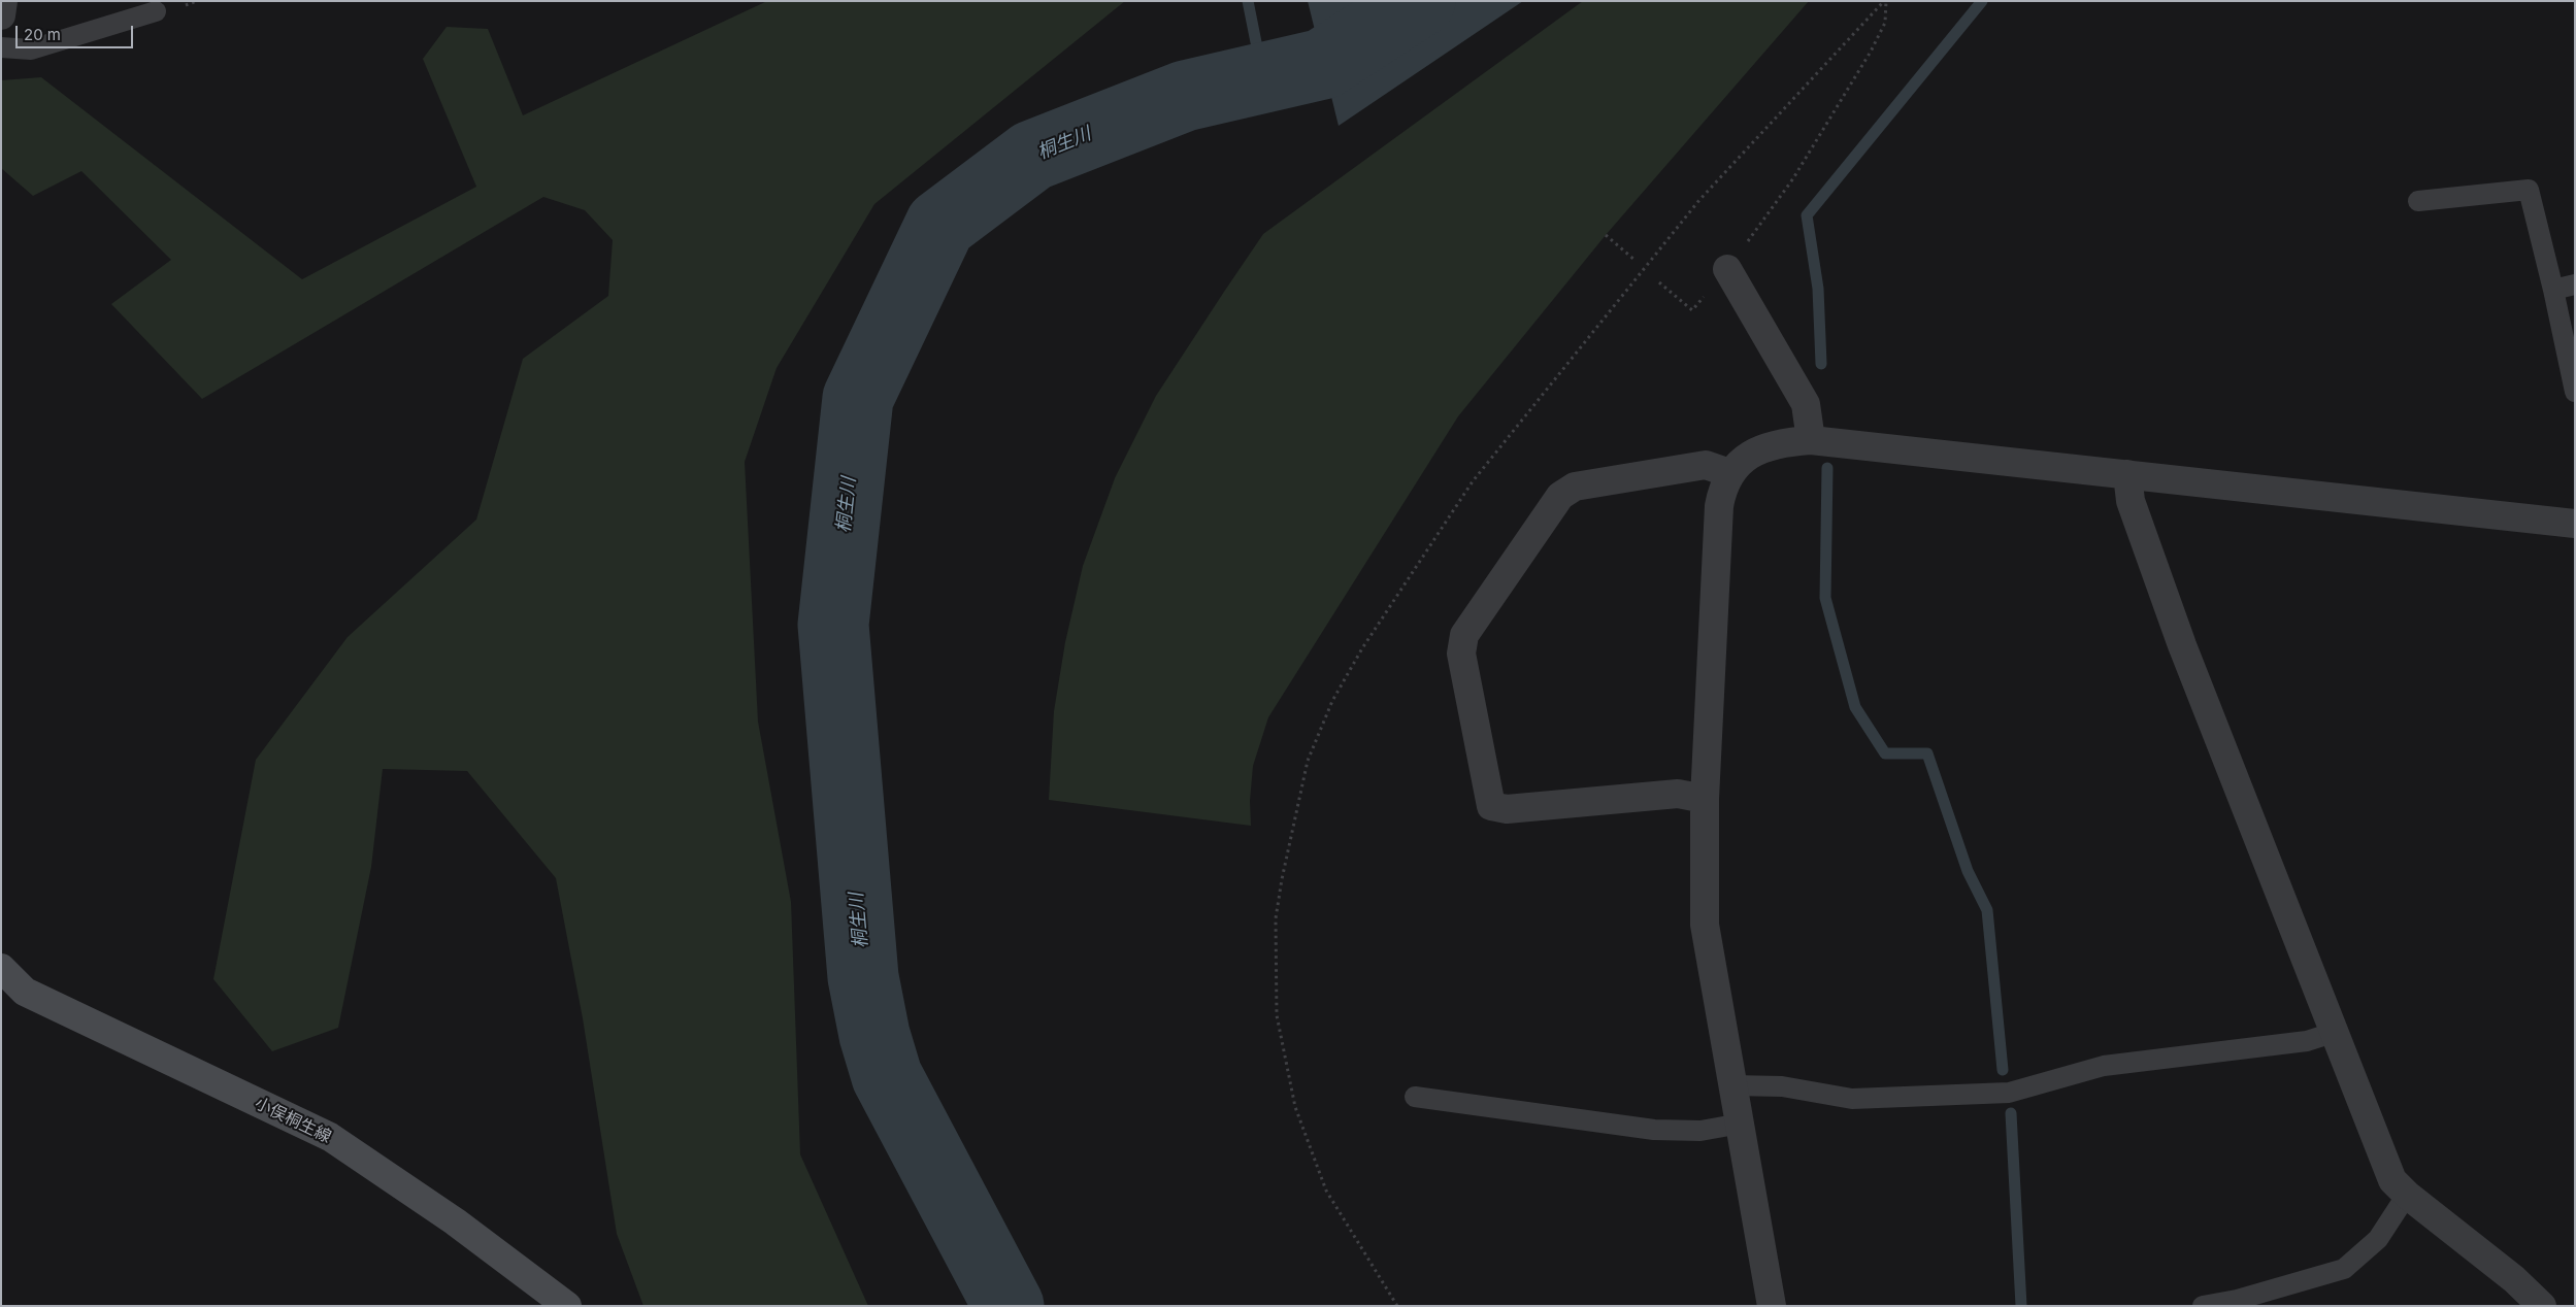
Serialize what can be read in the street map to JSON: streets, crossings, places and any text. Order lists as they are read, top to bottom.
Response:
{
  "streets": {
    "main road": ["小俣桐生線"]
  },
  "water": ["桐生川"],
  "scale_bar": "20 m"
}
